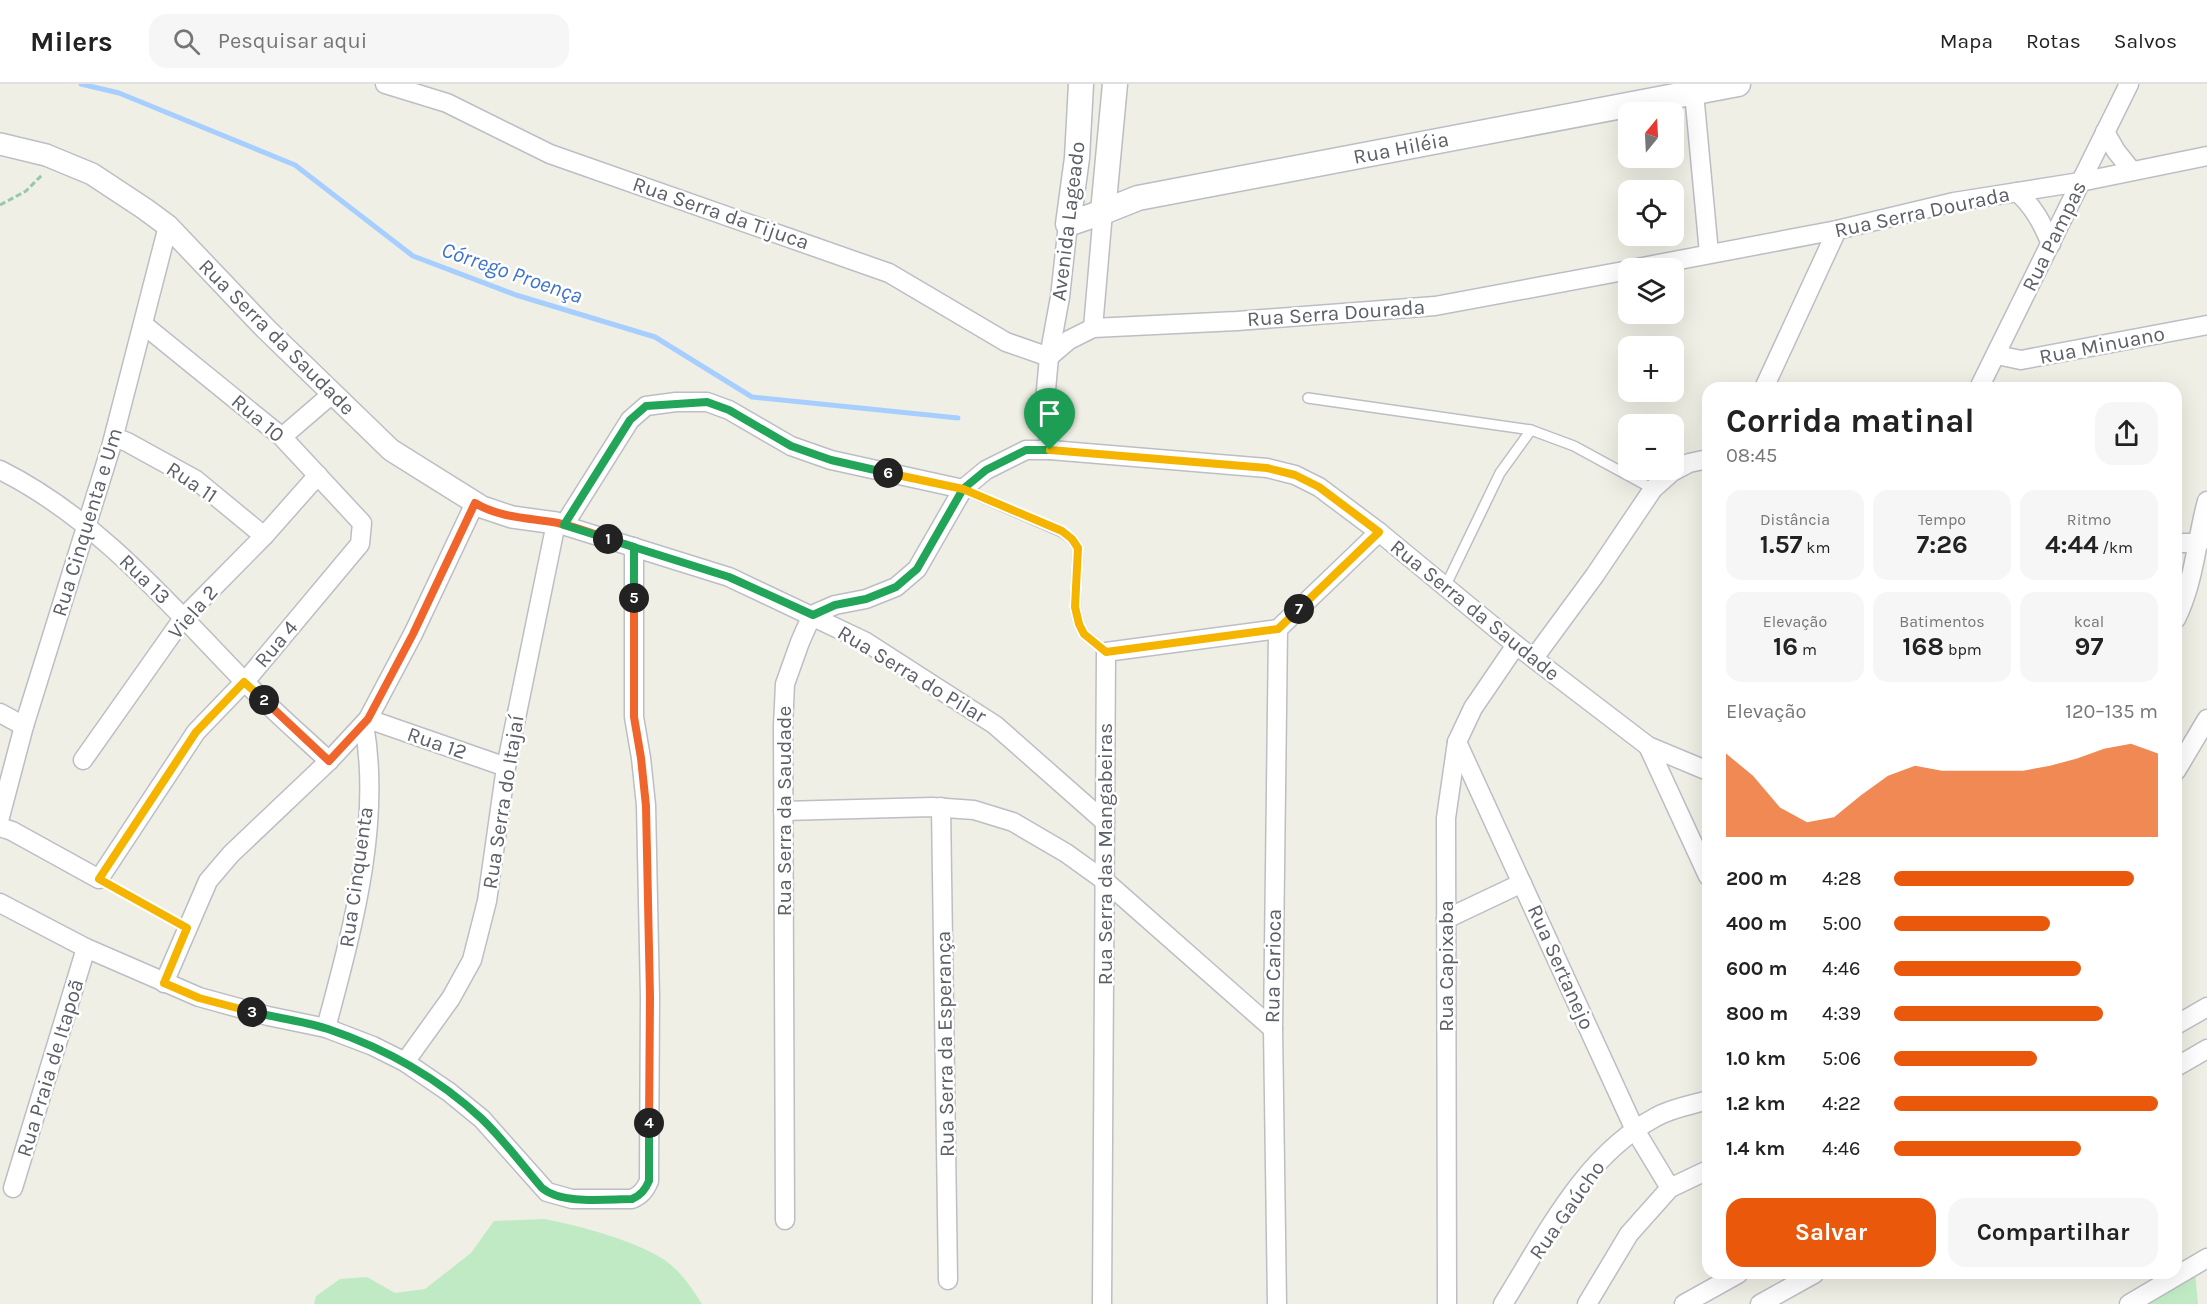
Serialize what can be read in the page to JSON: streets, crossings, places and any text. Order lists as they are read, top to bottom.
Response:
{
  "streets": {
    "main road": ["Rua Hiléia", "Avenida Lageado"],
    "street": [
      "Rua Serra Dourada",
      "Rua Serra da Tijuca",
      "Rua Pampas",
      "Rua Serra da Saudade",
      "Rua Minuano",
      "Rua 10",
      "Rua 11",
      "Rua Cinquenta e Um",
      "Rua 13",
      "Viela 2",
      "Rua 4",
      "Rua Serra do Pilar",
      "Rua 12",
      "Rua Serra do Itajaí",
      "Rua Serra das Mangabeiras",
      "Rua Cinquenta",
      "Rua Carioca",
      "Rua Capixaba",
      "Rua Sertanejo",
      "Rua Serra da Esperança",
      "Rua Praia de Itapoã",
      "Rua Gaúcho"
    ]
  },
  "crossings": [
    ["Rua Hiléia", "Avenida Lageado"],
    ["Rua Serra Dourada", "Rua Serra da Tijuca"],
    ["Rua Serra Dourada", "Avenida Lageado"],
    ["Rua Serra Dourada", "Rua Pampas"],
    ["Rua Serra da Tijuca", "Avenida Lageado"],
    ["Rua Pampas", "Rua Minuano"],
    ["Rua Serra da Saudade", "Rua Cinquenta e Um"],
    ["Rua Serra da Saudade", "Rua Serra do Pilar"],
    ["Rua Serra da Saudade", "Rua Serra do Itajaí"],
    ["Rua Serra da Saudade", "Rua Capixaba"],
    ["Rua 10", "Rua Cinquenta e Um"],
    ["Rua 10", "Viela 2"],
    ["Rua 10", "Rua 4"],
    ["Rua 11", "Rua Cinquenta e Um"],
    ["Rua 11", "Viela 2"],
    ["Rua Cinquenta e Um", "Rua 13"],
    ["Rua 13", "Viela 2"],
    ["Rua 13", "Rua 4"],
    ["Rua Serra do Pilar", "Rua Serra do Itajaí"],
    ["Rua Serra do Pilar", "Rua Serra das Mangabeiras"],
    ["Rua 12", "Rua Serra do Itajaí"],
    ["Rua 12", "Rua Cinquenta"],
    ["Rua Capixaba", "Rua Sertanejo"],
    ["Rua Sertanejo", "Rua Gaúcho"]
  ],
  "water": ["Córrego Proença"],
  "north": "top",
  "page": {
    "header": "Milers",
    "search": "Pesquisar aqui",
    "nav": ["Mapa", "Rotas", "Salvos"],
    "map_buttons": ["+", "−"],
    "heading": ["Corrida matinal", "08:45"],
    "pins": [
      "6",
      "1",
      "5",
      "7",
      "2",
      "3",
      "4"
    ],
    "stats": [
      ["Distância", "1.57 km"],
      ["Tempo", "7:26"],
      ["Ritmo", "4:44 /km"],
      ["Elevação", "16 m"],
      ["Batimentos", "168 bpm"],
      ["kcal", "97"]
    ],
    "chart": ["Elevação", "120–135 m"],
    "list": [
      {
        "name": "200 m",
        "note": "4:28"
      },
      {
        "name": "400 m",
        "note": "5:00"
      },
      {
        "name": "600 m",
        "note": "4:46"
      },
      {
        "name": "800 m",
        "note": "4:39"
      },
      {
        "name": "1.0 km",
        "note": "5:06"
      },
      {
        "name": "1.2 km",
        "note": "4:22"
      },
      {
        "name": "1.4 km",
        "note": "4:46"
      }
    ],
    "buttons": ["Salvar", "Compartilhar"]
  }
}
